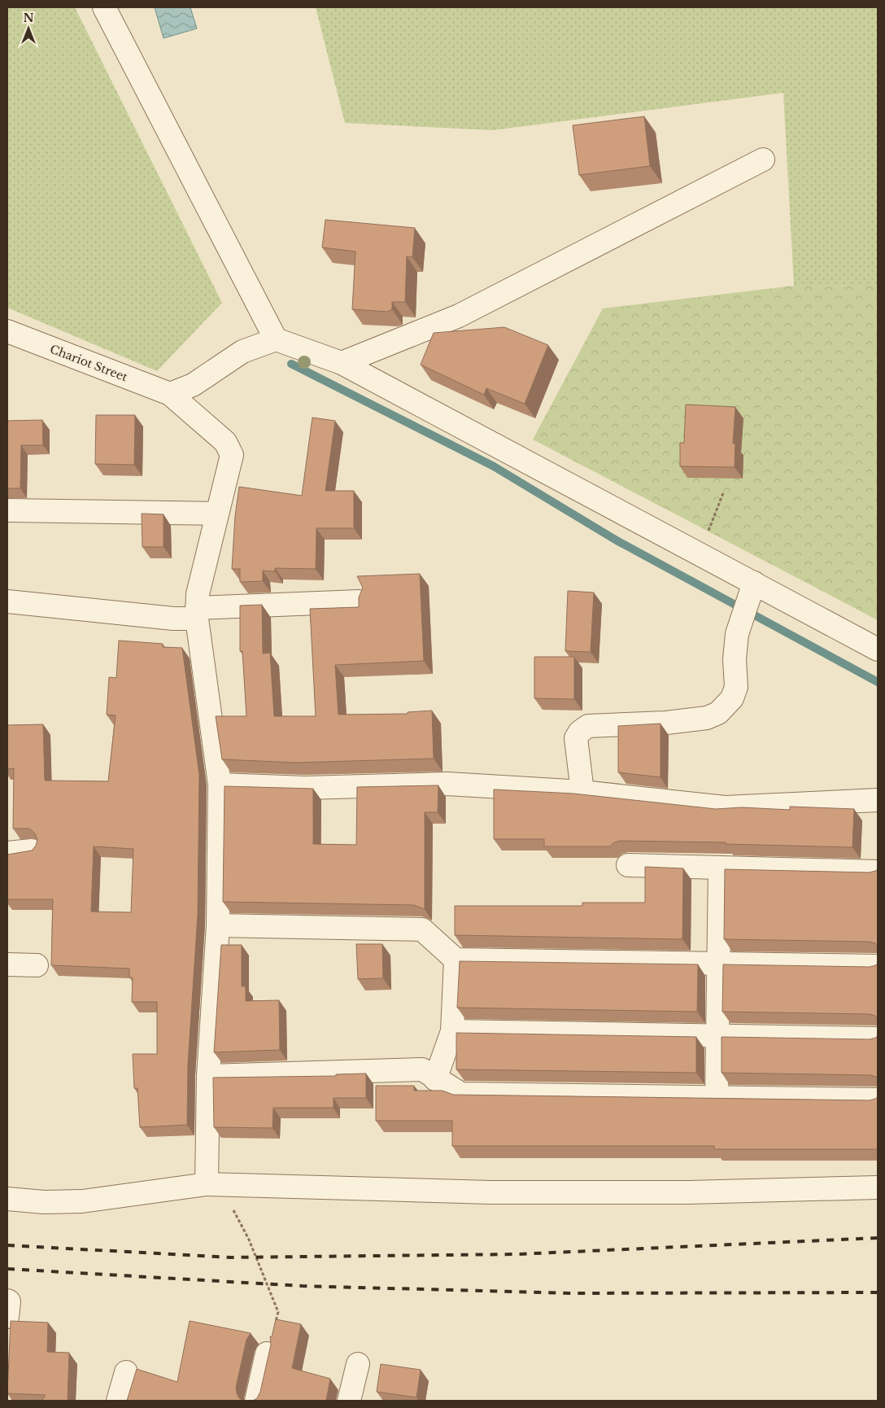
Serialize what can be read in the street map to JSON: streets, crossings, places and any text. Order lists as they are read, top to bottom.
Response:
{
  "streets": {
    "street": ["Chariot Street"]
  },
  "north": "top"
}
